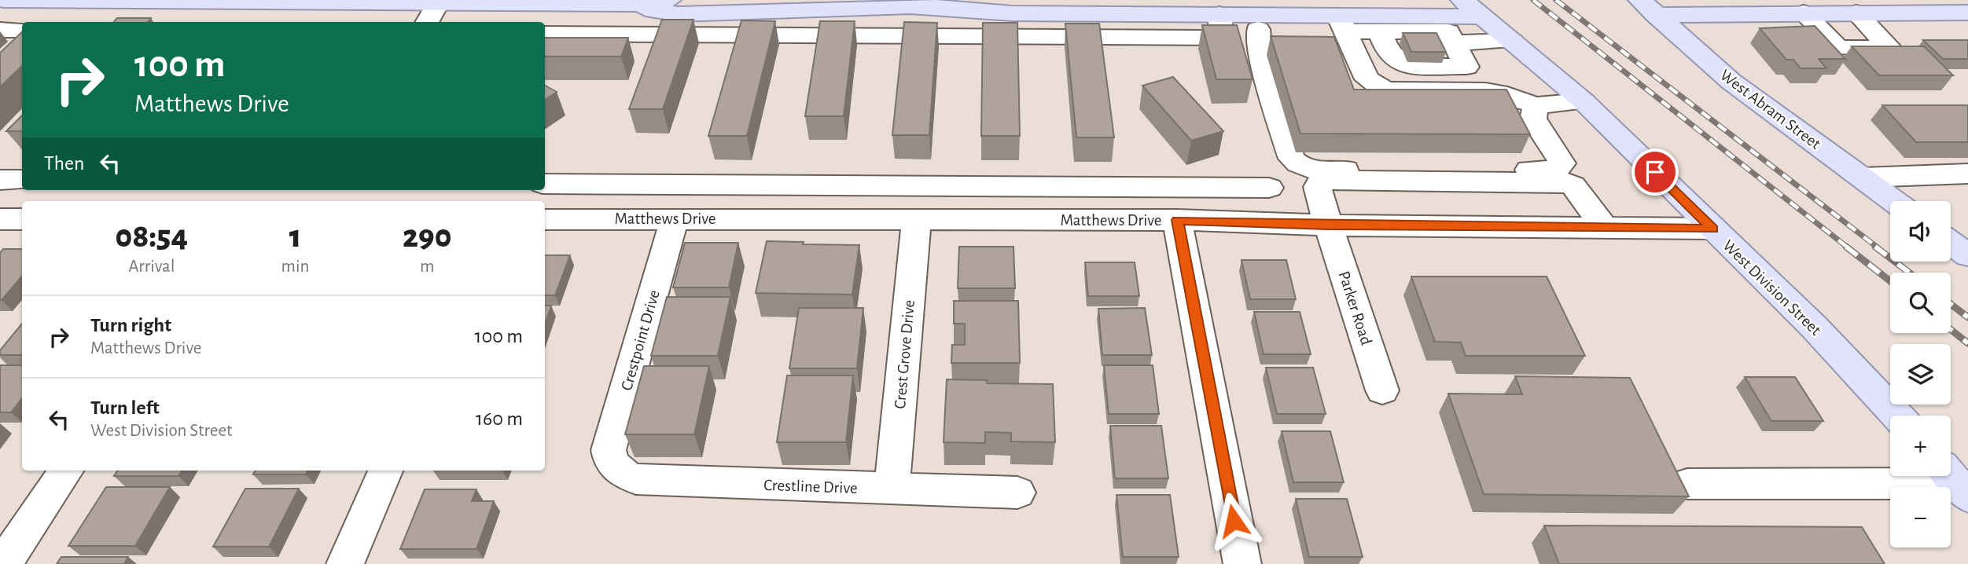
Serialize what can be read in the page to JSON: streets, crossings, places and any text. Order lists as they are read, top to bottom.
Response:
{
  "streets": {
    "main road": ["West Abram Street", "West Division Street"],
    "street": [
      "Matthews Drive",
      "Parker Road",
      "Crestpoint Drive",
      "Crest Grove Drive",
      "Crestline Drive"
    ]
  },
  "crossings": [
    ["Matthews Drive", "West Division Street"],
    ["Matthews Drive", "Parker Road"],
    ["Matthews Drive", "Crestpoint Drive"],
    ["Matthews Drive", "Crest Grove Drive"],
    ["Crestpoint Drive", "Crestline Drive"],
    ["Crest Grove Drive", "Crestline Drive"]
  ],
  "page": {
    "turn": ["100 m", "Matthews Drive"],
    "then": "Then",
    "map_buttons": ["+", "−"],
    "eta": [
      "08:54",
      "Arrival",
      "1",
      "min",
      "290",
      "m"
    ],
    "list": [
      {
        "name": "Turn right",
        "note": "Matthews Drive",
        "value": "100 m"
      },
      {
        "name": "Turn left",
        "note": "West Division Street",
        "value": "160 m"
      }
    ]
  }
}
